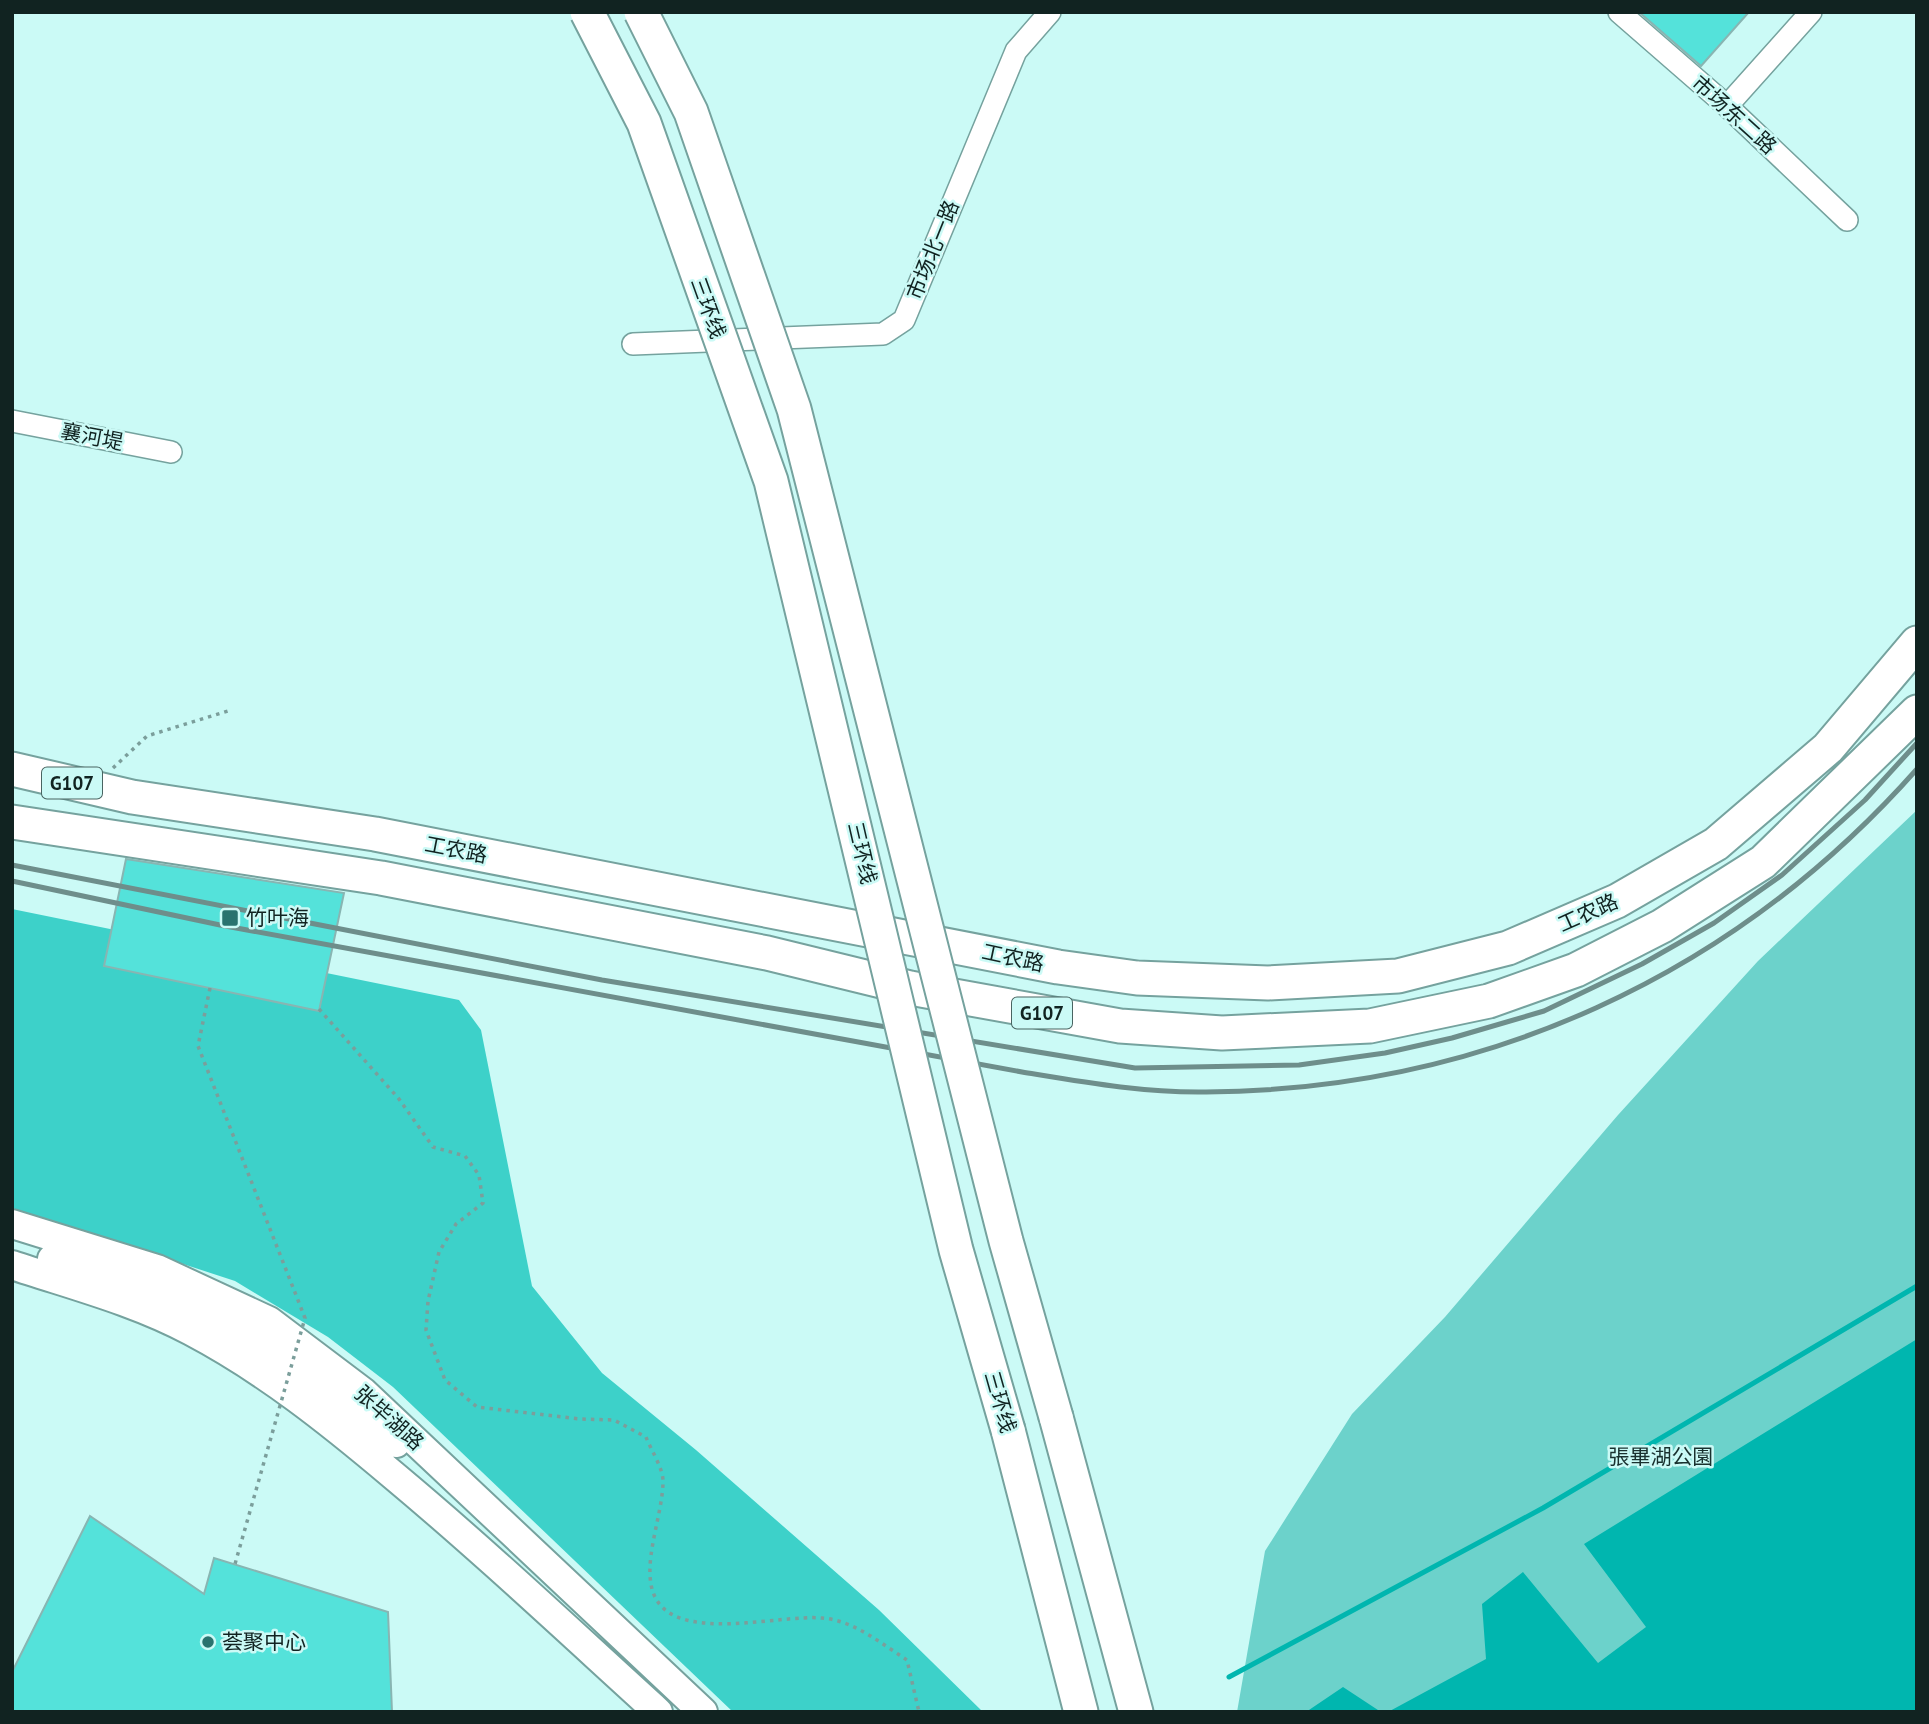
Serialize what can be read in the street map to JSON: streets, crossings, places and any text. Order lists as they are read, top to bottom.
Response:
{
  "streets": {
    "highway": ["三环线", "G107", "工农路"],
    "main road": ["张毕湖路"],
    "street": ["市场东二路", "市场北一路", "襄河堤"]
  },
  "parks": ["張畢湖公園"],
  "places": {
    "transit": ["竹叶海"],
    "other": ["荟聚中心"]
  }
}
